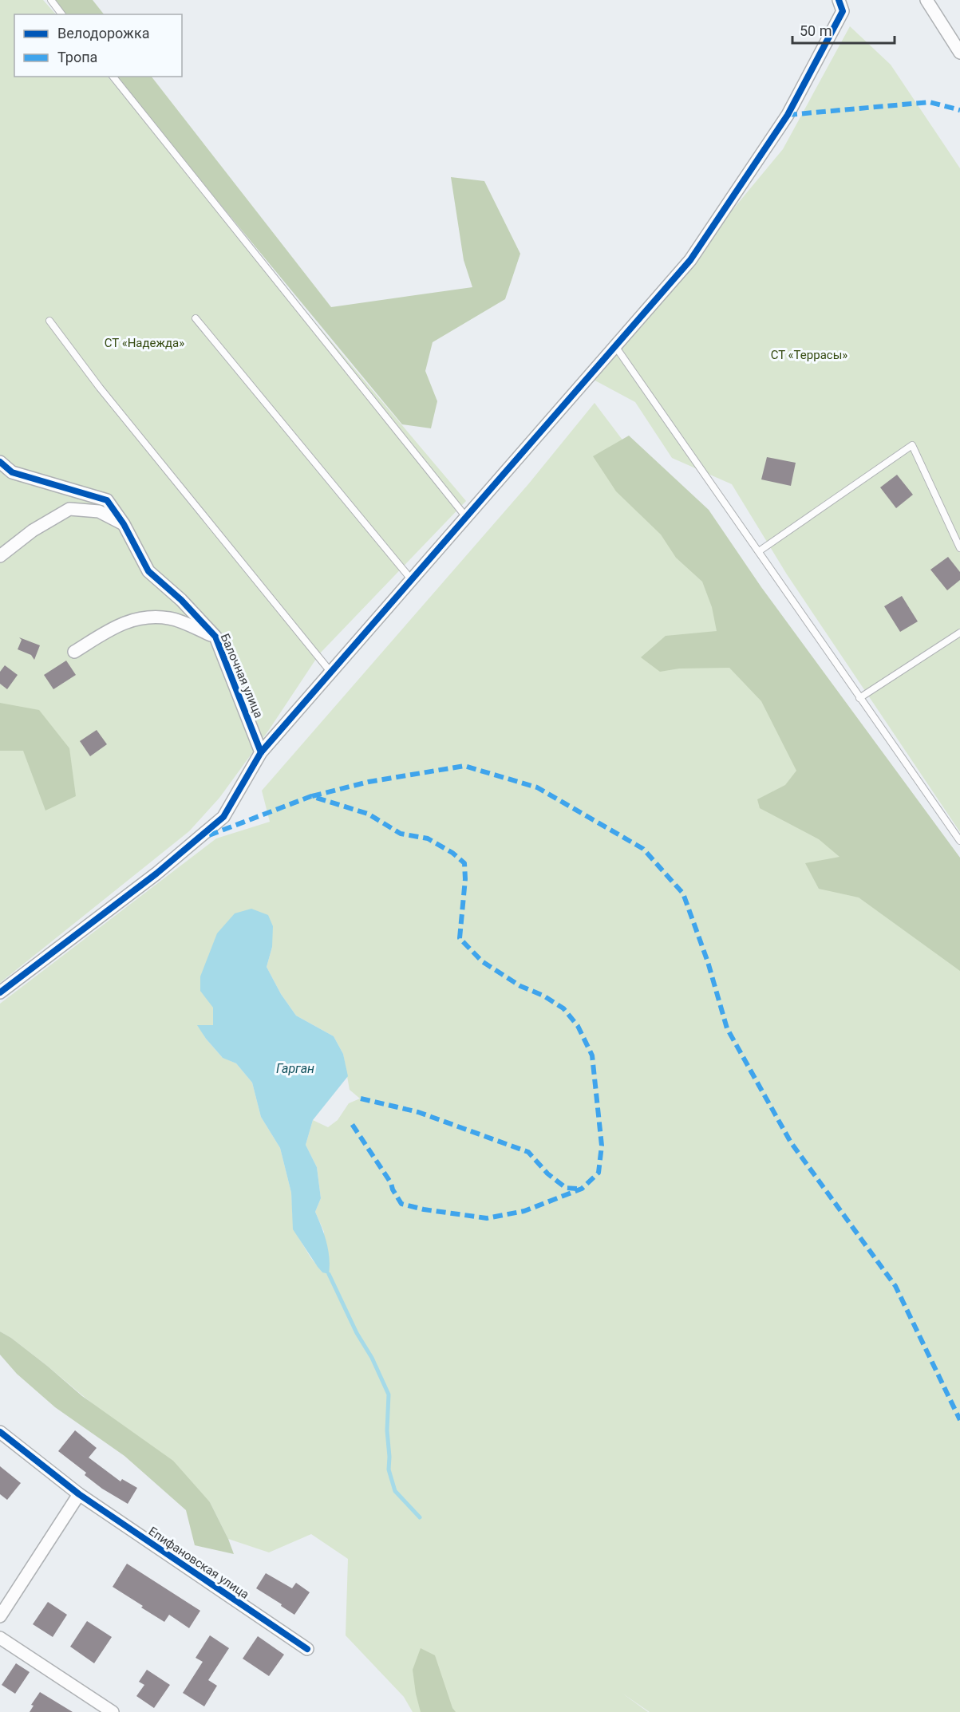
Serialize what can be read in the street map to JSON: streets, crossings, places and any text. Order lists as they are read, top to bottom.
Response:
{
  "streets": {
    "street": ["Балочная улица", "Епифановская улица"]
  },
  "water": ["Гарган"],
  "parks": ["СТ «Надежда»", "СТ «Террасы»"],
  "legend": ["Велодорожка", "Тропа"],
  "scale_bar": "50 m"
}
